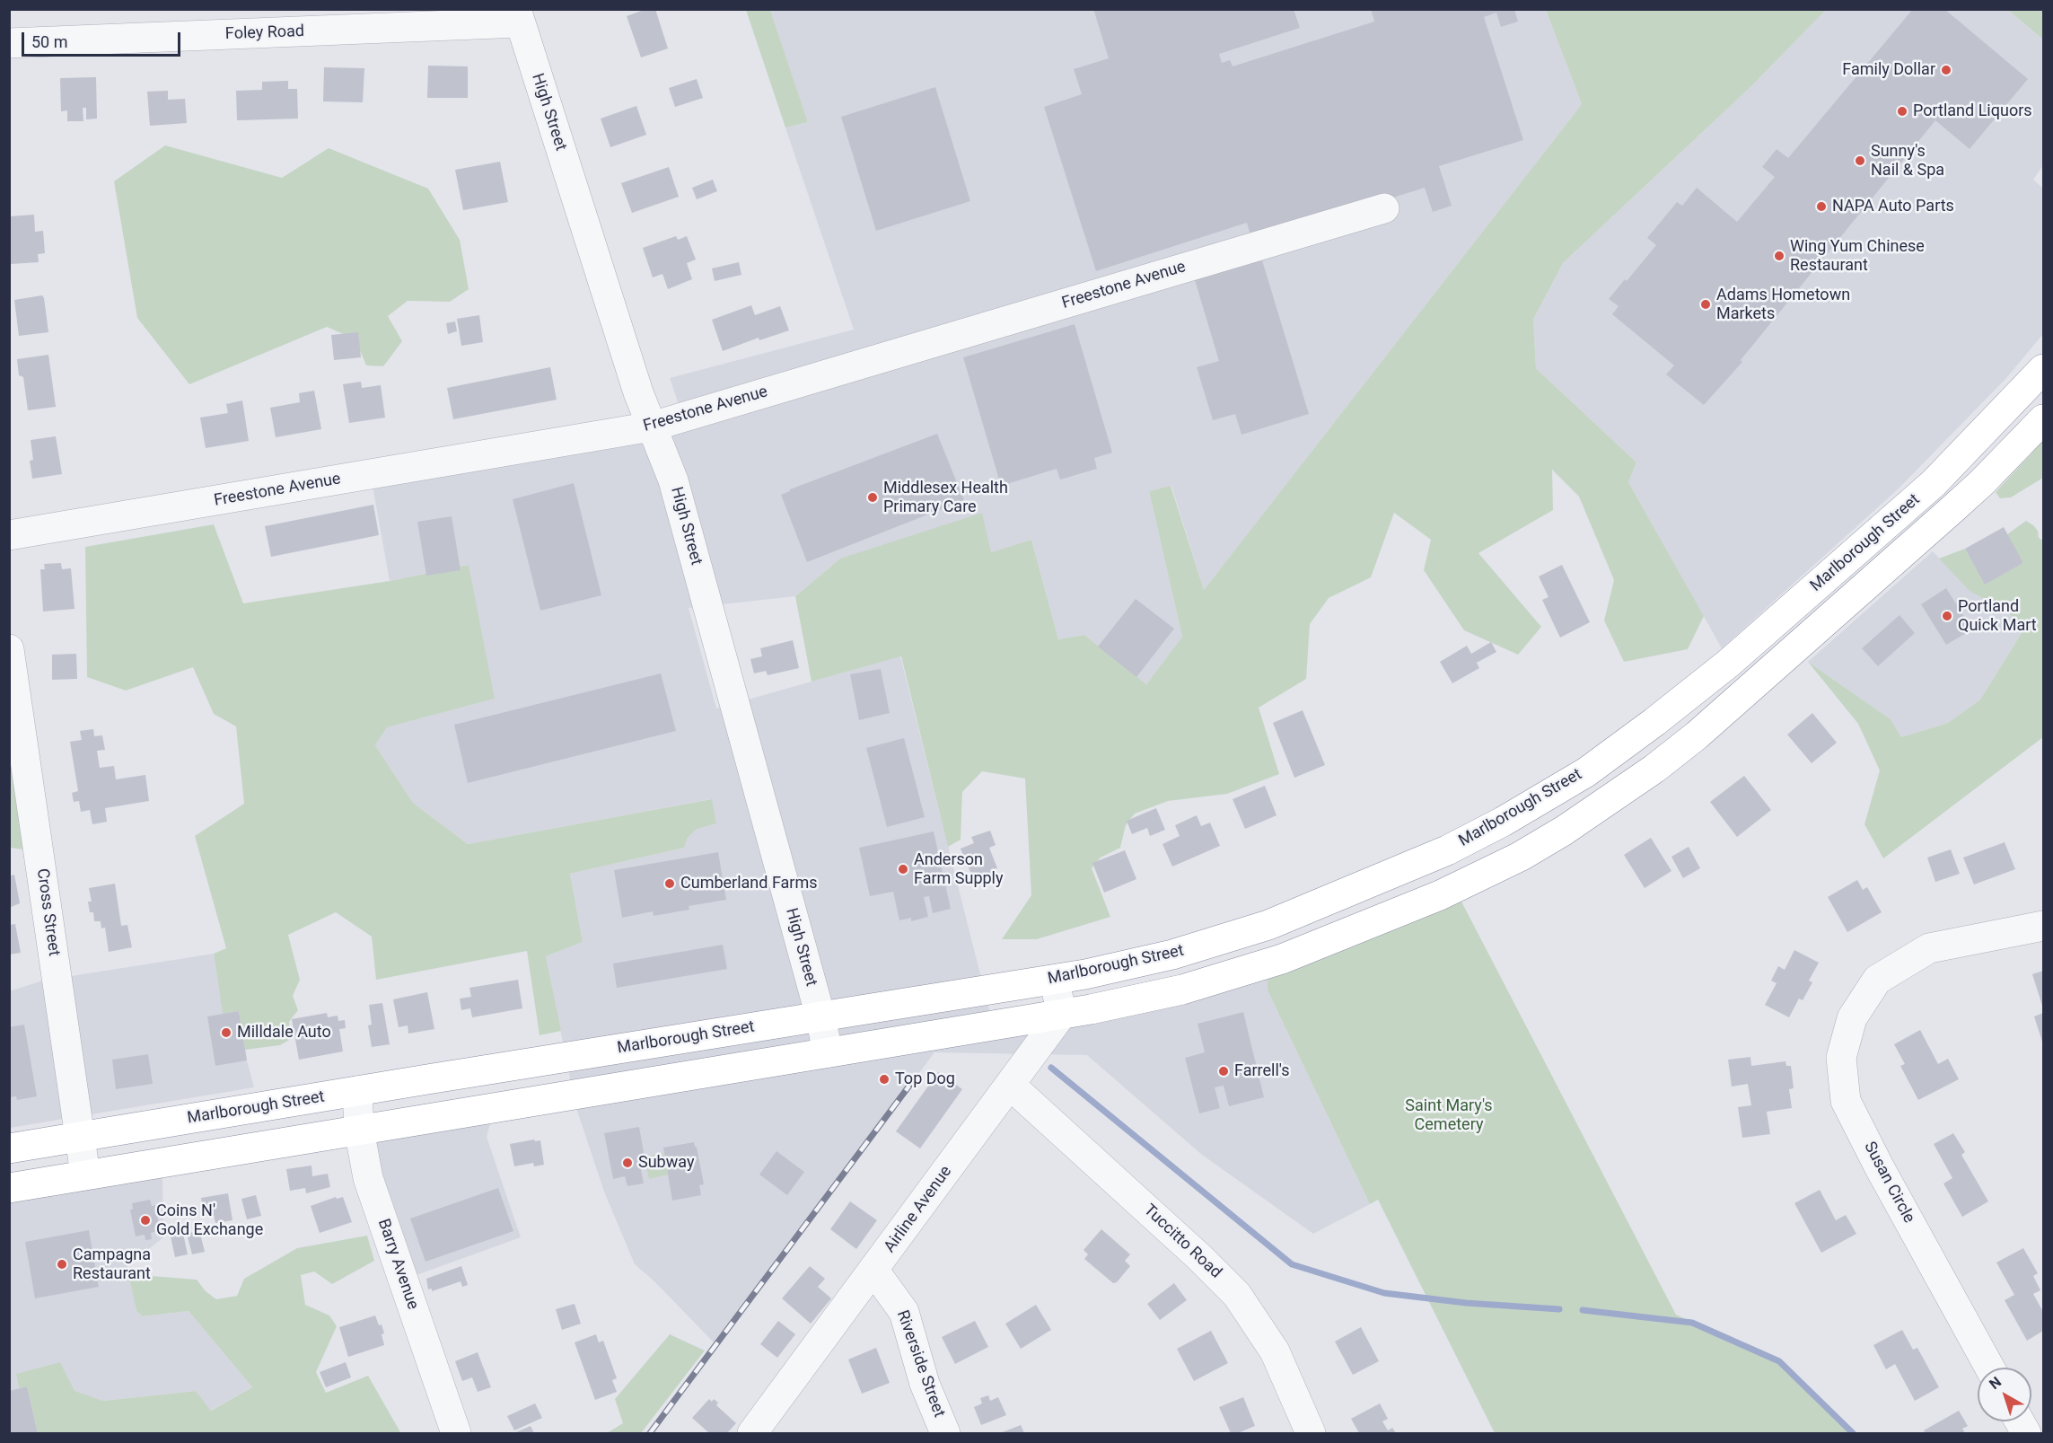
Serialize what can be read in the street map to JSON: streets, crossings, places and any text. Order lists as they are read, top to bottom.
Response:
{
  "streets": {
    "highway": ["Marlborough Street"],
    "street": [
      "Foley Road",
      "High Street",
      "Freestone Avenue",
      "Cross Street",
      "Susan Circle",
      "Airline Avenue",
      "Tuccitto Road",
      "Barry Avenue",
      "Riverside Street"
    ]
  },
  "crossings": [
    ["Foley Road", "High Street"],
    ["High Street", "Freestone Avenue"],
    ["High Street", "Marlborough Street"],
    ["Marlborough Street", "Cross Street"],
    ["Marlborough Street", "Airline Avenue"],
    ["Marlborough Street", "Barry Avenue"],
    ["Airline Avenue", "Tuccitto Road"],
    ["Airline Avenue", "Riverside Street"]
  ],
  "parks": ["Saint Mary's Cemetery"],
  "places": [
    "Family Dollar",
    "Portland Liquors",
    "Sunny's Nail & Spa",
    "NAPA Auto Parts",
    "Wing Yum Chinese Restaurant",
    "Adams Hometown Markets",
    "Middlesex Health Primary Care",
    "Portland Quick Mart",
    "Anderson Farm Supply",
    "Cumberland Farms",
    "Milldale Auto",
    "Farrell's",
    "Top Dog",
    "Subway",
    "Coins N' Gold Exchange",
    "Campagna Restaurant"
  ],
  "scale_bar": "50 m",
  "north": "top left"
}
